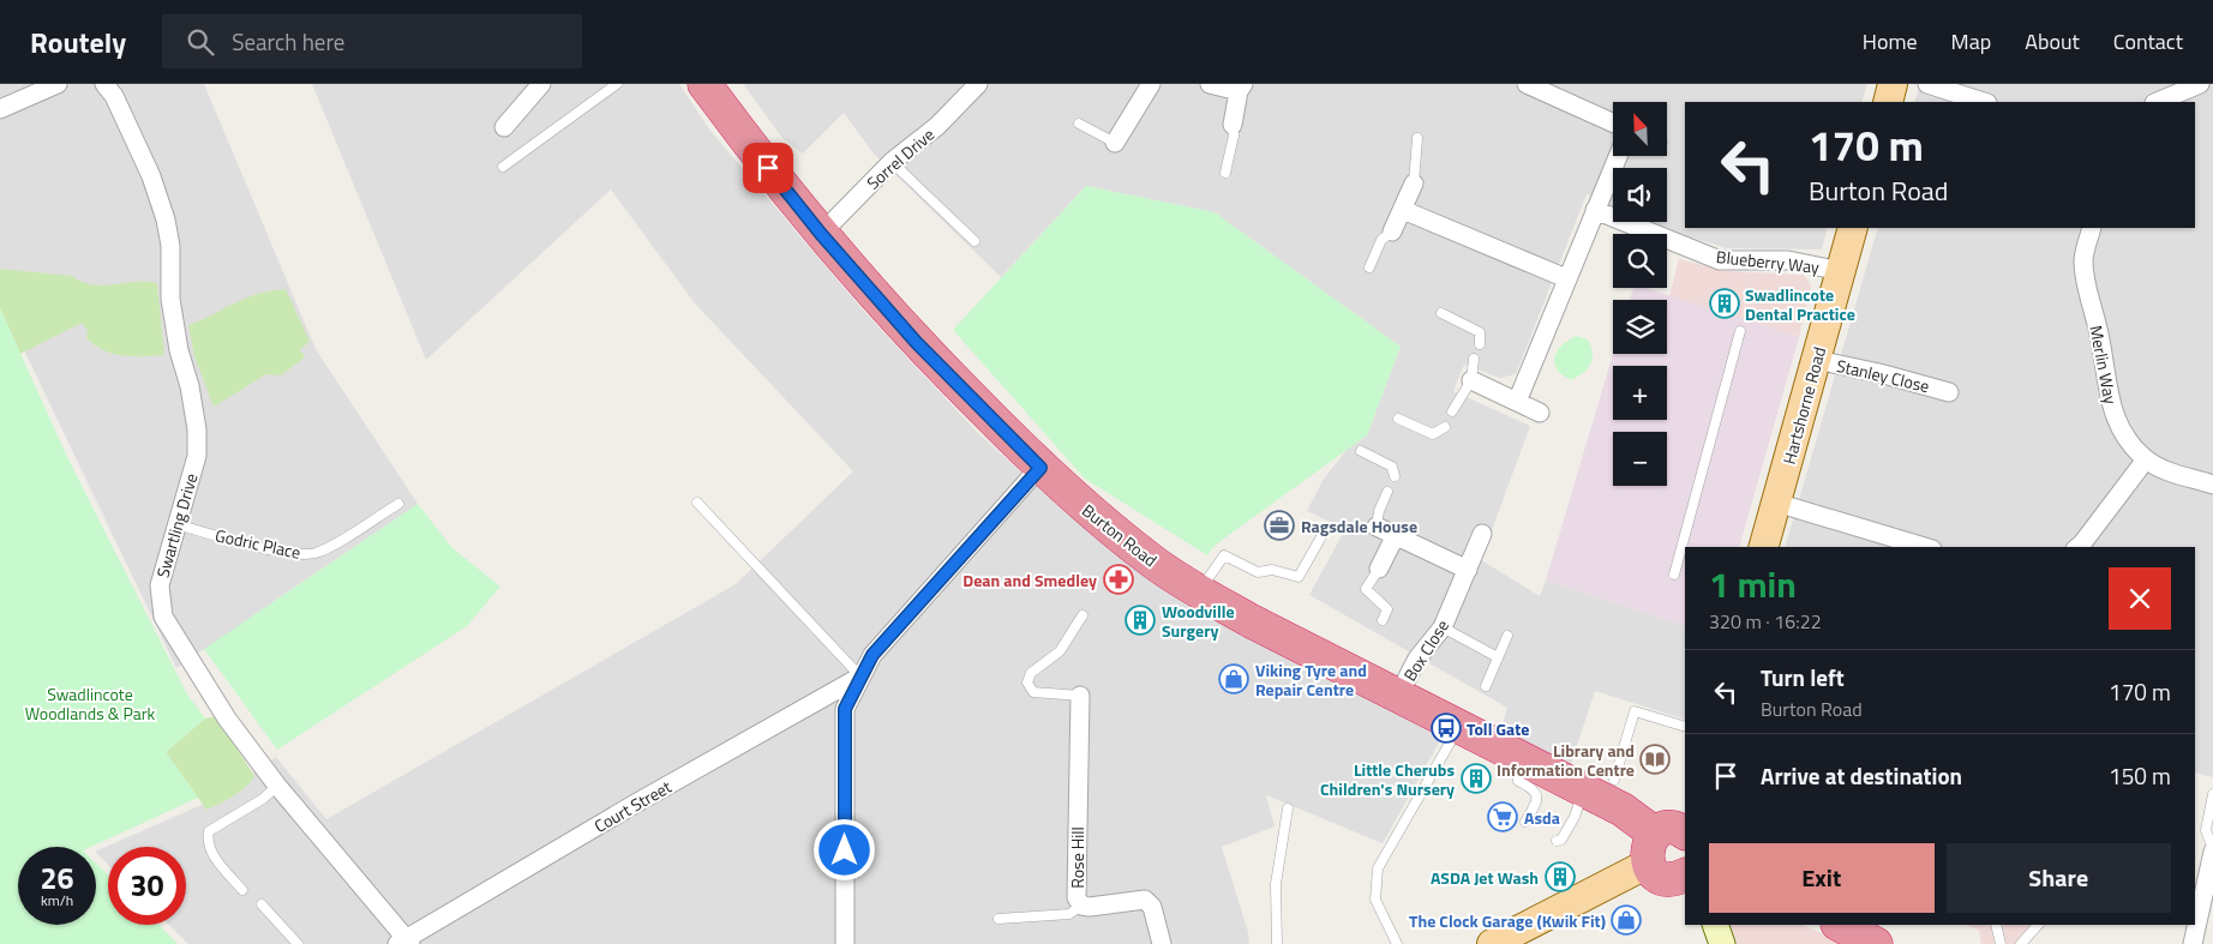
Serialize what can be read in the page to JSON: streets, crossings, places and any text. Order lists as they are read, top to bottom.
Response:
{
  "streets": {
    "highway": ["Burton Road"],
    "main road": ["Hartshorne Road"],
    "street": [
      "Sorrel Drive",
      "Blueberry Way",
      "Merlin Way",
      "Stanley Close",
      "Swartling Drive",
      "Box Close",
      "Court Street",
      "Rose Hill"
    ],
    "lane": ["Godric Place"]
  },
  "crossings": [
    ["Sorrel Drive", "Burton Road"],
    ["Blueberry Way", "Hartshorne Road"],
    ["Stanley Close", "Hartshorne Road"],
    ["Swartling Drive", "Godric Place"],
    ["Swartling Drive", "Court Street"],
    ["Burton Road", "Box Close"]
  ],
  "parks": ["Swadlincote Woodlands & Park"],
  "places": {
    "building": [
      "Swadlincote Dental Practice",
      "Woodville Surgery",
      "Little Cherubs Children's Nursery",
      "ASDA Jet Wash"
    ],
    "office": ["Ragsdale House"],
    "pharmacy": ["Dean and Smedley"],
    "shop": ["Viking Tyre and Repair Centre", "The Clock Garage (Kwik Fit)"],
    "bus stop": ["Toll Gate"],
    "library": ["Library and Information Centre"],
    "supermarket": ["Asda"]
  },
  "north": "top left",
  "page": {
    "header": "Routely",
    "search": "Search here",
    "nav": [
      "Home",
      "Map",
      "About",
      "Contact"
    ],
    "map_buttons": ["+", "−"],
    "turn": ["170 m", "Burton Road"],
    "heading": ["1 min", "320 m · 16:22"],
    "list": [
      {
        "name": "Turn left",
        "note": "Burton Road",
        "value": "170 m"
      },
      {
        "name": "Arrive at destination",
        "value": "150 m"
      }
    ],
    "buttons": ["Exit", "Share"],
    "speed": "26 km/h",
    "limit": "30"
  }
}
